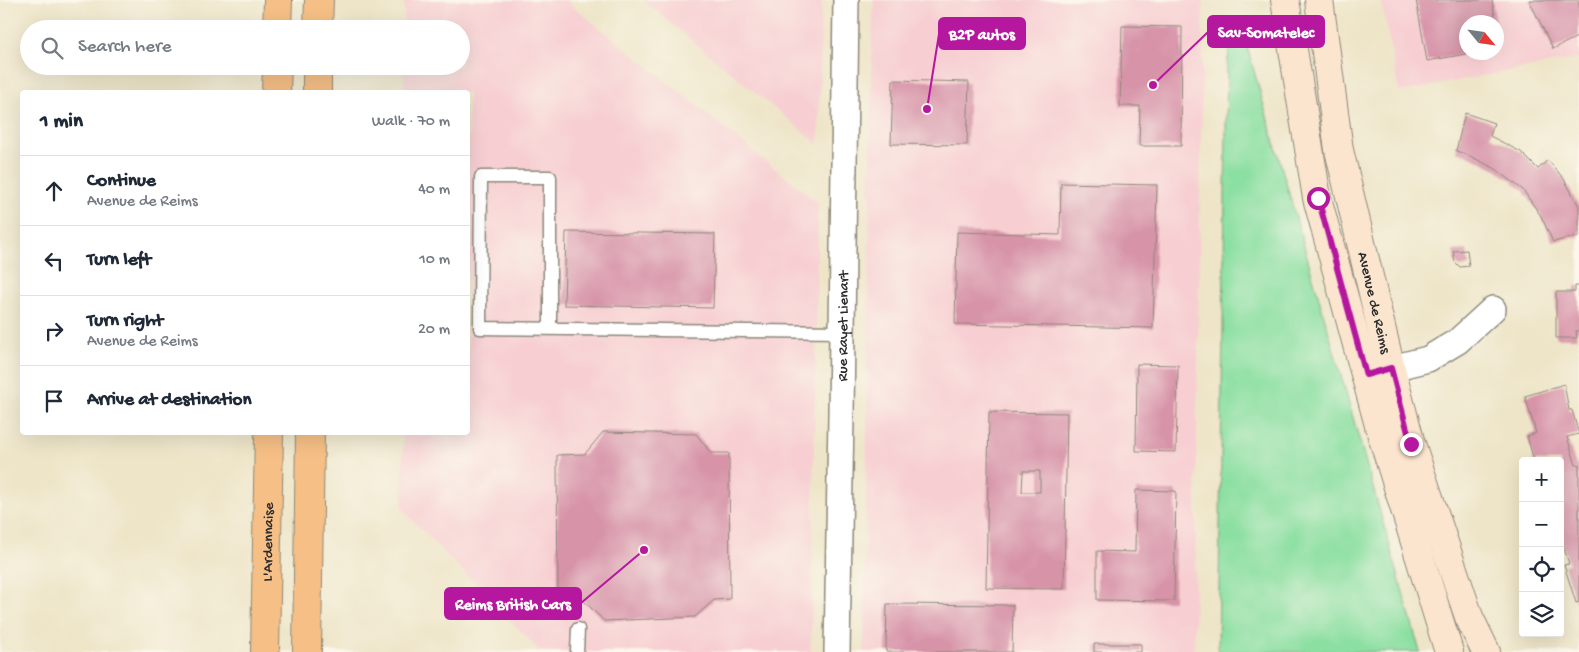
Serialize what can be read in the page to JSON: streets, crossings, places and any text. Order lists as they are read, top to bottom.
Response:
{
  "streets": {
    "highway": ["L'Ardennaise"],
    "main road": ["Avenue de Reims"],
    "street": ["Rue Rayet Lienart"]
  },
  "places": ["Sav-Somatelec", "B2P autos", "Reims British Cars"],
  "north": "bottom right",
  "page": {
    "search": "Search here",
    "heading": ["1 min", "Walk · 70 m"],
    "list": [
      ["Continue", "Avenue de Reims", "40 m"],
      ["Turn left", "10 m"],
      ["Turn right", "Avenue de Reims", "20 m"],
      "Arrive at destination"
    ],
    "map_buttons": ["+", "−"]
  }
}
